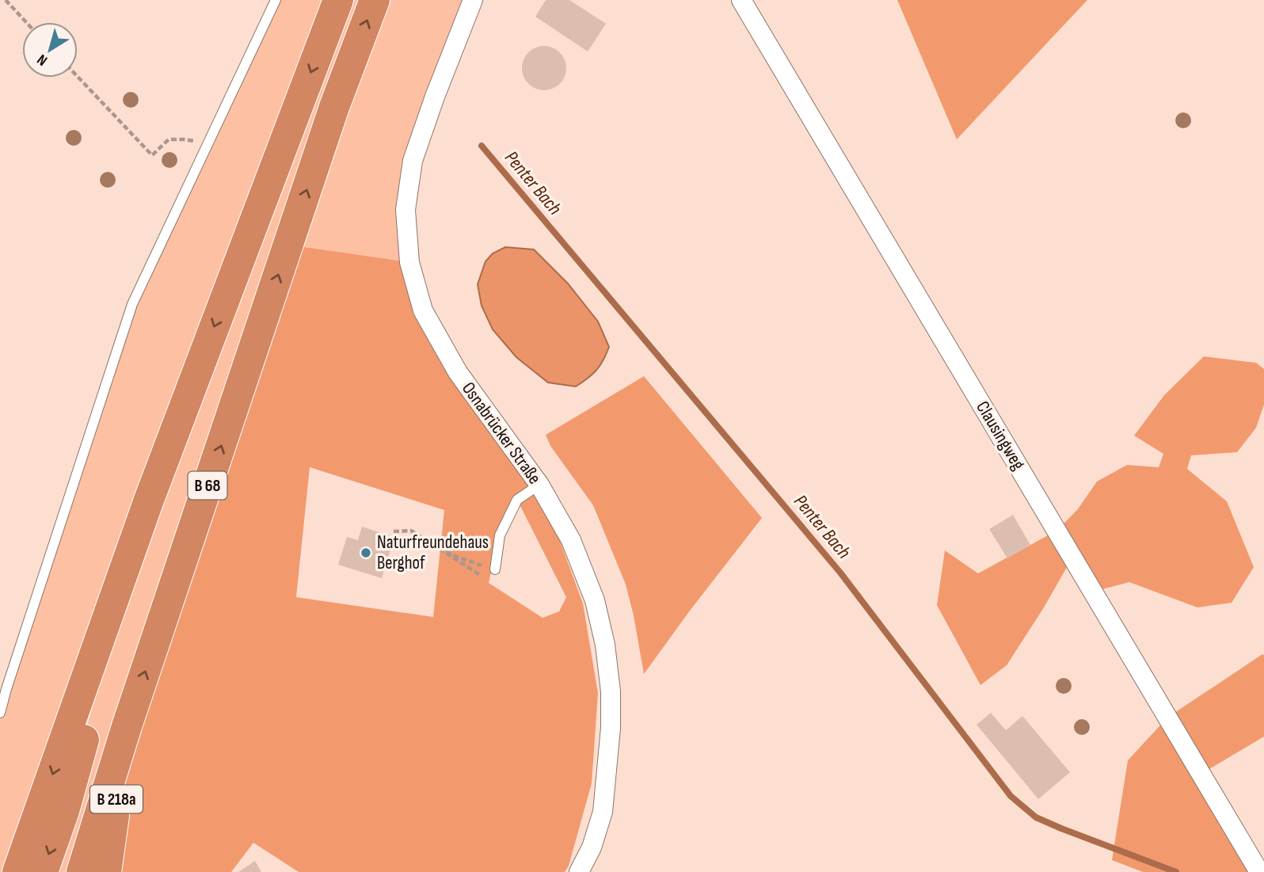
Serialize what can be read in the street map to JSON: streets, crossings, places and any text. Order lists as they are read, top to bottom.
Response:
{
  "streets": {
    "highway": ["B 68", "B 218a"],
    "street": ["Osnabrücker Straße", "Clausingweg"]
  },
  "crossings": [
    ["B 68", "B 218a"]
  ],
  "water": ["Penter Bach"],
  "places": ["Naturfreundehaus Berghof"],
  "north": "bottom left"
}
